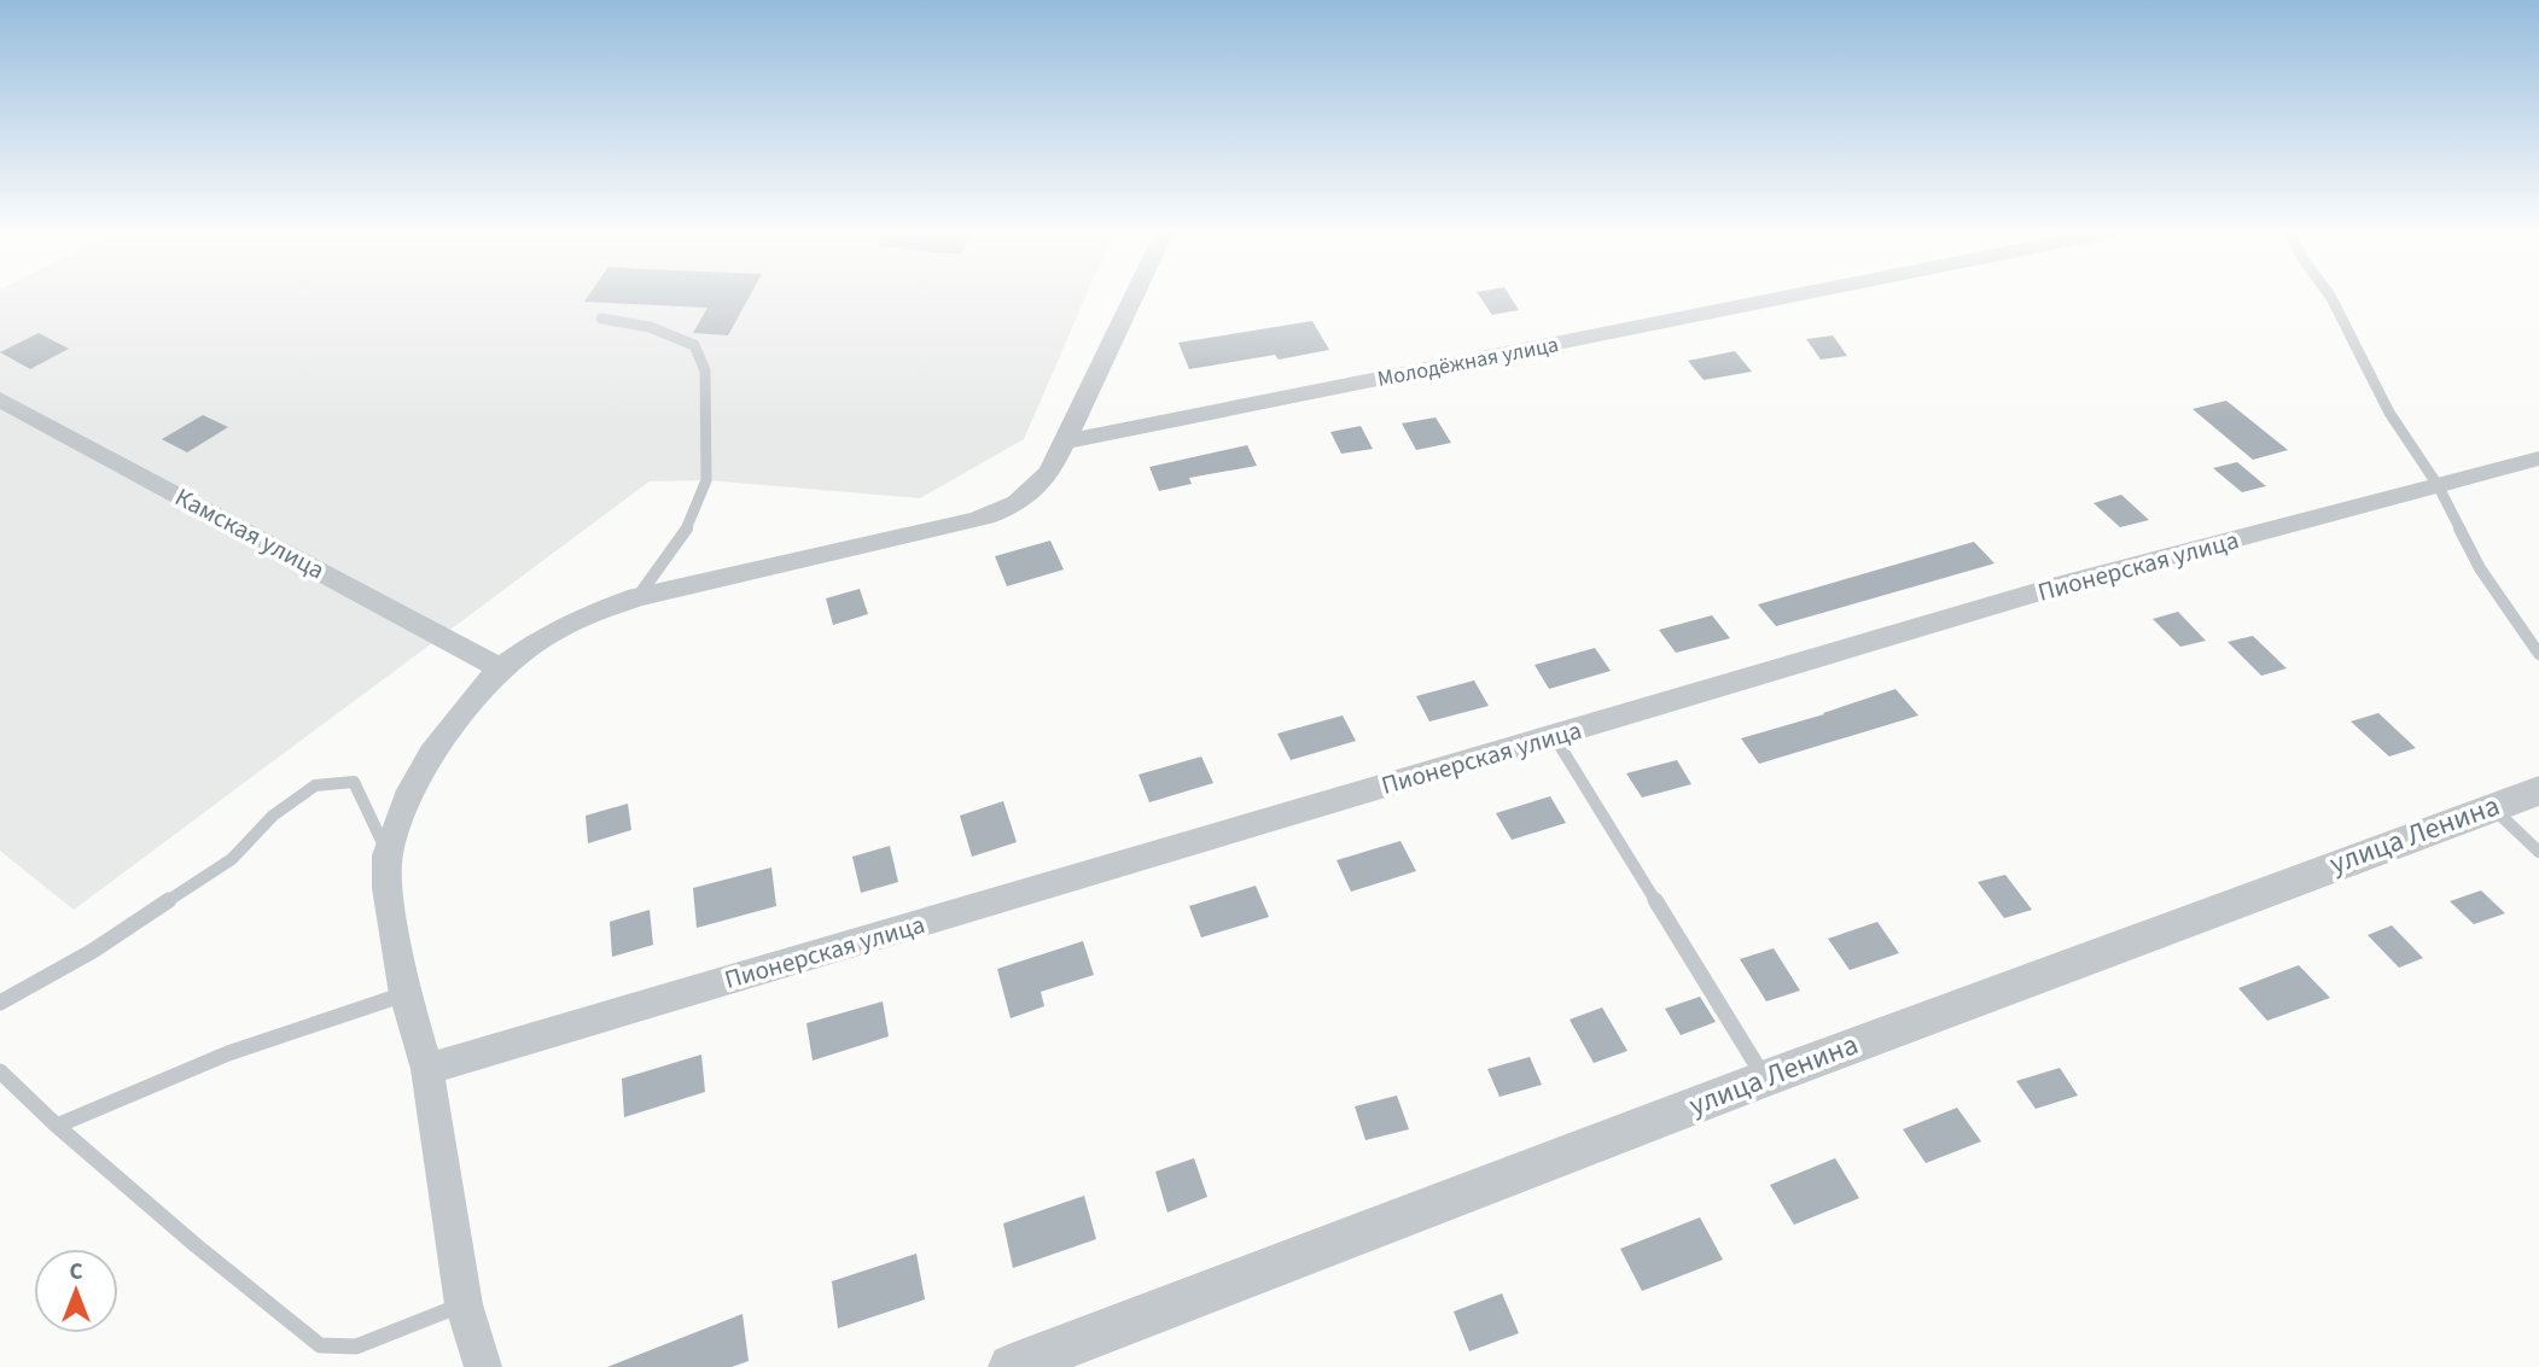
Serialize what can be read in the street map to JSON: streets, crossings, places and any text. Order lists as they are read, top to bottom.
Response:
{
  "streets": {
    "street": [
      "Молодёжная улица",
      "Камская улица",
      "Пионерская улица",
      "улица Ленина"
    ]
  },
  "north": "top"
}
